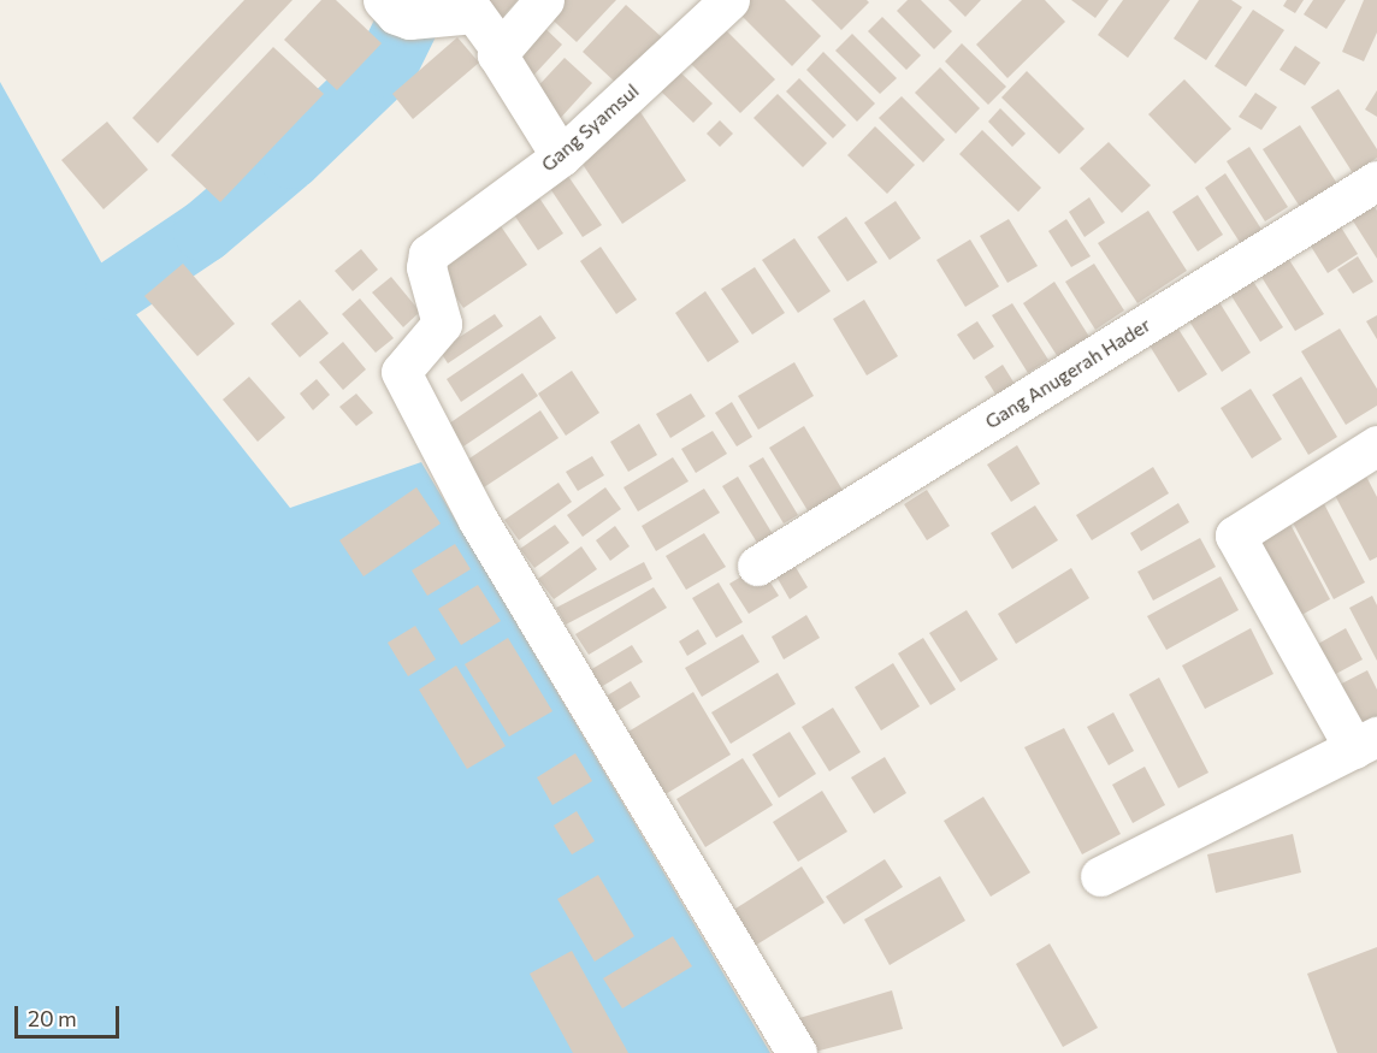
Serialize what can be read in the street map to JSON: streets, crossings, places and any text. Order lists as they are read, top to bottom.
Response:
{
  "streets": {
    "street": ["Gang Syamsul", "Gang Anugerah Hader"]
  },
  "scale_bar": "20 m"
}
